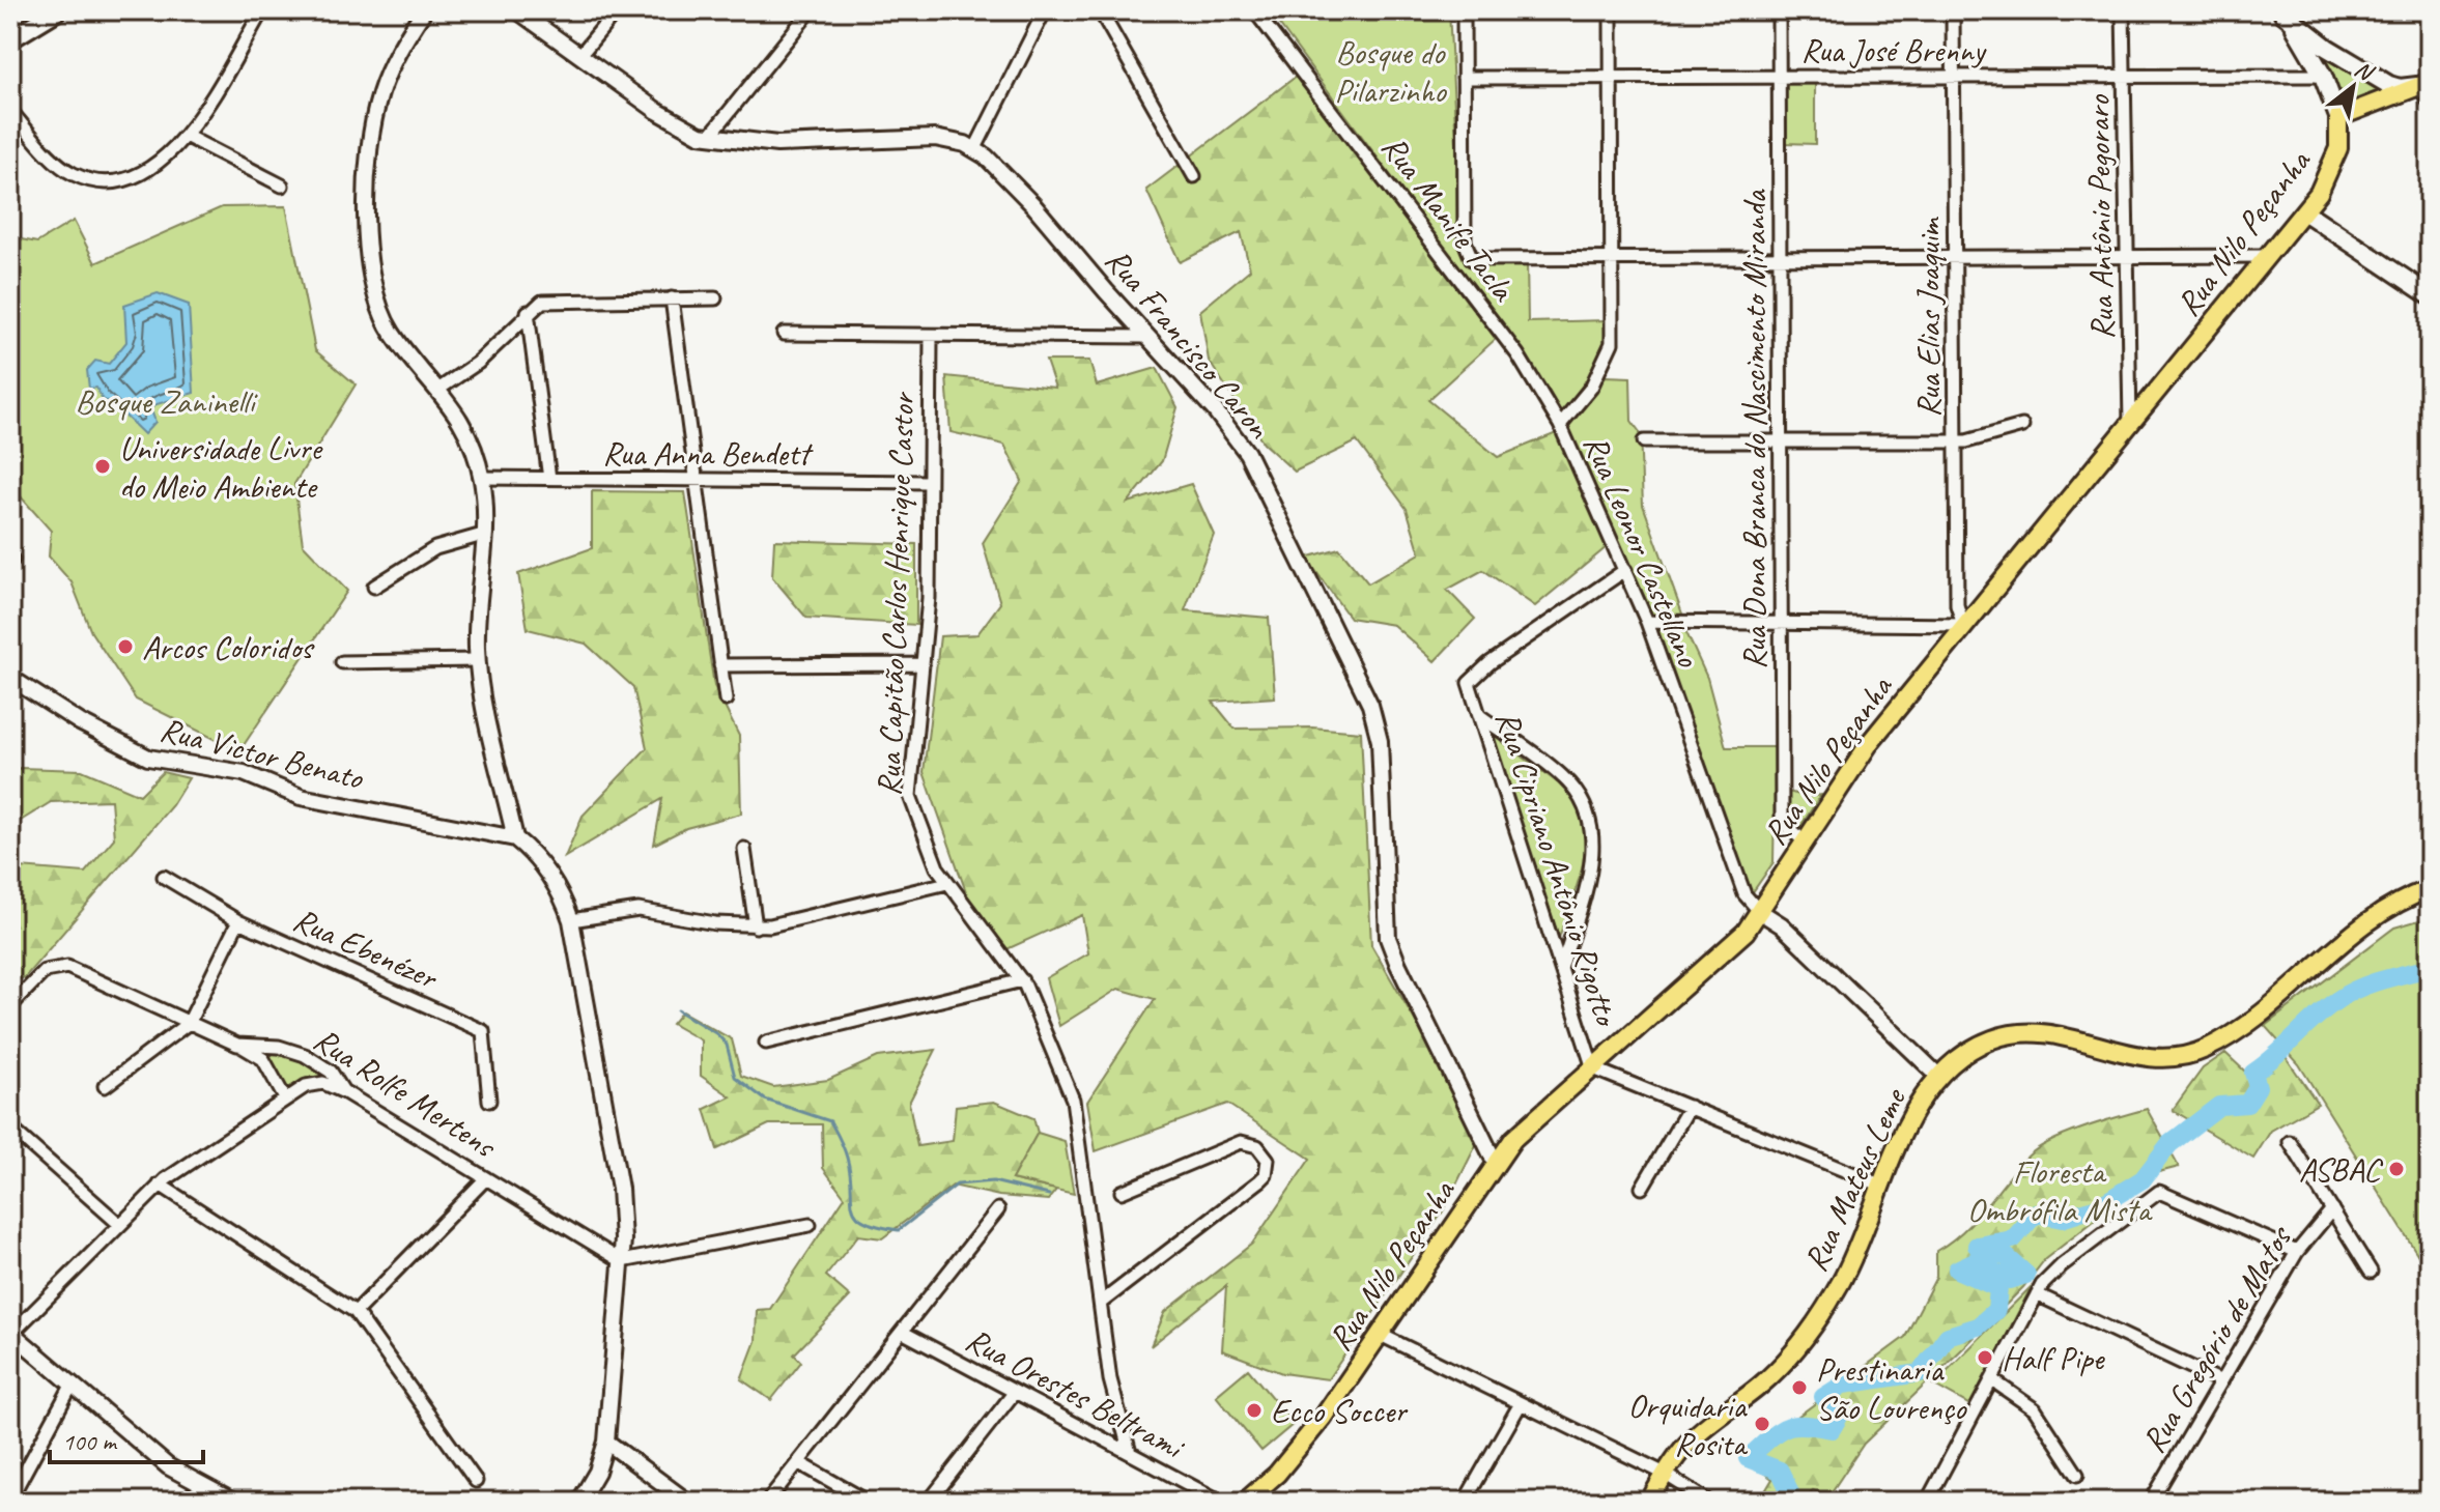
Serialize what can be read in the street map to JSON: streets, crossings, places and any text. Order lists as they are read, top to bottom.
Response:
{
  "streets": {
    "main road": ["Rua Nilo Peçanha", "Rua Mateus Leme"],
    "street": [
      "Rua José Brenny",
      "Rua Manife Tacla",
      "Rua Antônio Pegoraro",
      "Rua Elias Joaquim",
      "Rua Francisco Caron",
      "Rua Dona Branca do Nascimento Miranda",
      "Rua Anna Bendett",
      "Rua Leonor Castellano",
      "Rua Capitão Carlos Henrique Castor",
      "Rua Victor Benato",
      "Rua Cipriano Antônio Rigotto",
      "Rua Ebenézer",
      "Rua Rolfe Mertens",
      "Rua Gregório de Matos",
      "Rua Orestes Beltrami"
    ]
  },
  "crossings": [
    ["Rua José Brenny", "Rua Antônio Pegoraro"],
    ["Rua José Brenny", "Rua Nilo Peçanha"],
    ["Rua José Brenny", "Rua Elias Joaquim"],
    ["Rua José Brenny", "Rua Dona Branca do Nascimento Miranda"],
    ["Rua José Brenny", "Rua Leonor Castellano"],
    ["Rua Manife Tacla", "Rua Leonor Castellano"],
    ["Rua Antônio Pegoraro", "Rua Nilo Peçanha"],
    ["Rua Nilo Peçanha", "Rua Elias Joaquim"],
    ["Rua Nilo Peçanha", "Rua Francisco Caron"],
    ["Rua Nilo Peçanha", "Rua Dona Branca do Nascimento Miranda"],
    ["Rua Nilo Peçanha", "Rua Leonor Castellano"],
    ["Rua Nilo Peçanha", "Rua Cipriano Antônio Rigotto"],
    ["Rua Anna Bendett", "Rua Capitão Carlos Henrique Castor"],
    ["Rua Leonor Castellano", "Rua Cipriano Antônio Rigotto"],
    ["Rua Capitão Carlos Henrique Castor", "Rua Orestes Beltrami"]
  ],
  "parks": ["Bosque do Pilarzinho", "Bosque Zaninelli", "Floresta Ombrófila Mista"],
  "places": [
    "Universidade Livre do Meio Ambiente",
    "Arcos Coloridos",
    "ASBAC",
    "Half Pipe",
    "Prestinaria São Lourenço",
    "Ecco Soccer",
    "Orquidaria Rosita"
  ],
  "scale_bar": "100 m",
  "north": "top right"
}
